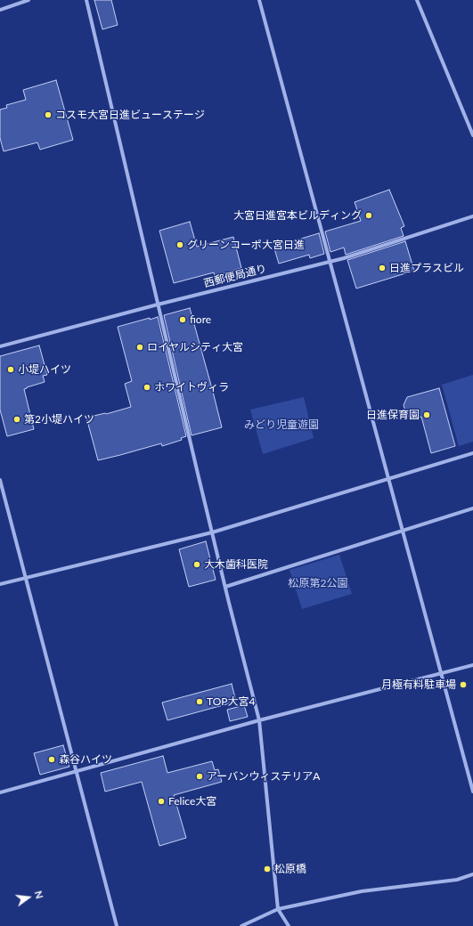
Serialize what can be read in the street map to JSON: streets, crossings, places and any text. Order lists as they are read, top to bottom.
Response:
{
  "streets": {
    "street": ["西郵便局通り"]
  },
  "parks": ["みどり児童遊園", "松原第2公園"],
  "places": [
    "コスモ大宮日進ビューステージ",
    "大宮日進宮本ビルディング",
    "グリーンコーポ大宮日進",
    "日進プラスビル",
    "fiore",
    "ロイヤルシティ大宮",
    "小堤ハイツ",
    "ホワイトヴィラ",
    "日進保育園",
    "第2小堤ハイツ",
    "大木歯科医院",
    "月極有料駐車場",
    "TOP大宮4",
    "森谷ハイツ",
    "アーバンウィステリアA",
    "Felice大宮",
    "松原橋"
  ],
  "north": "right"
}
